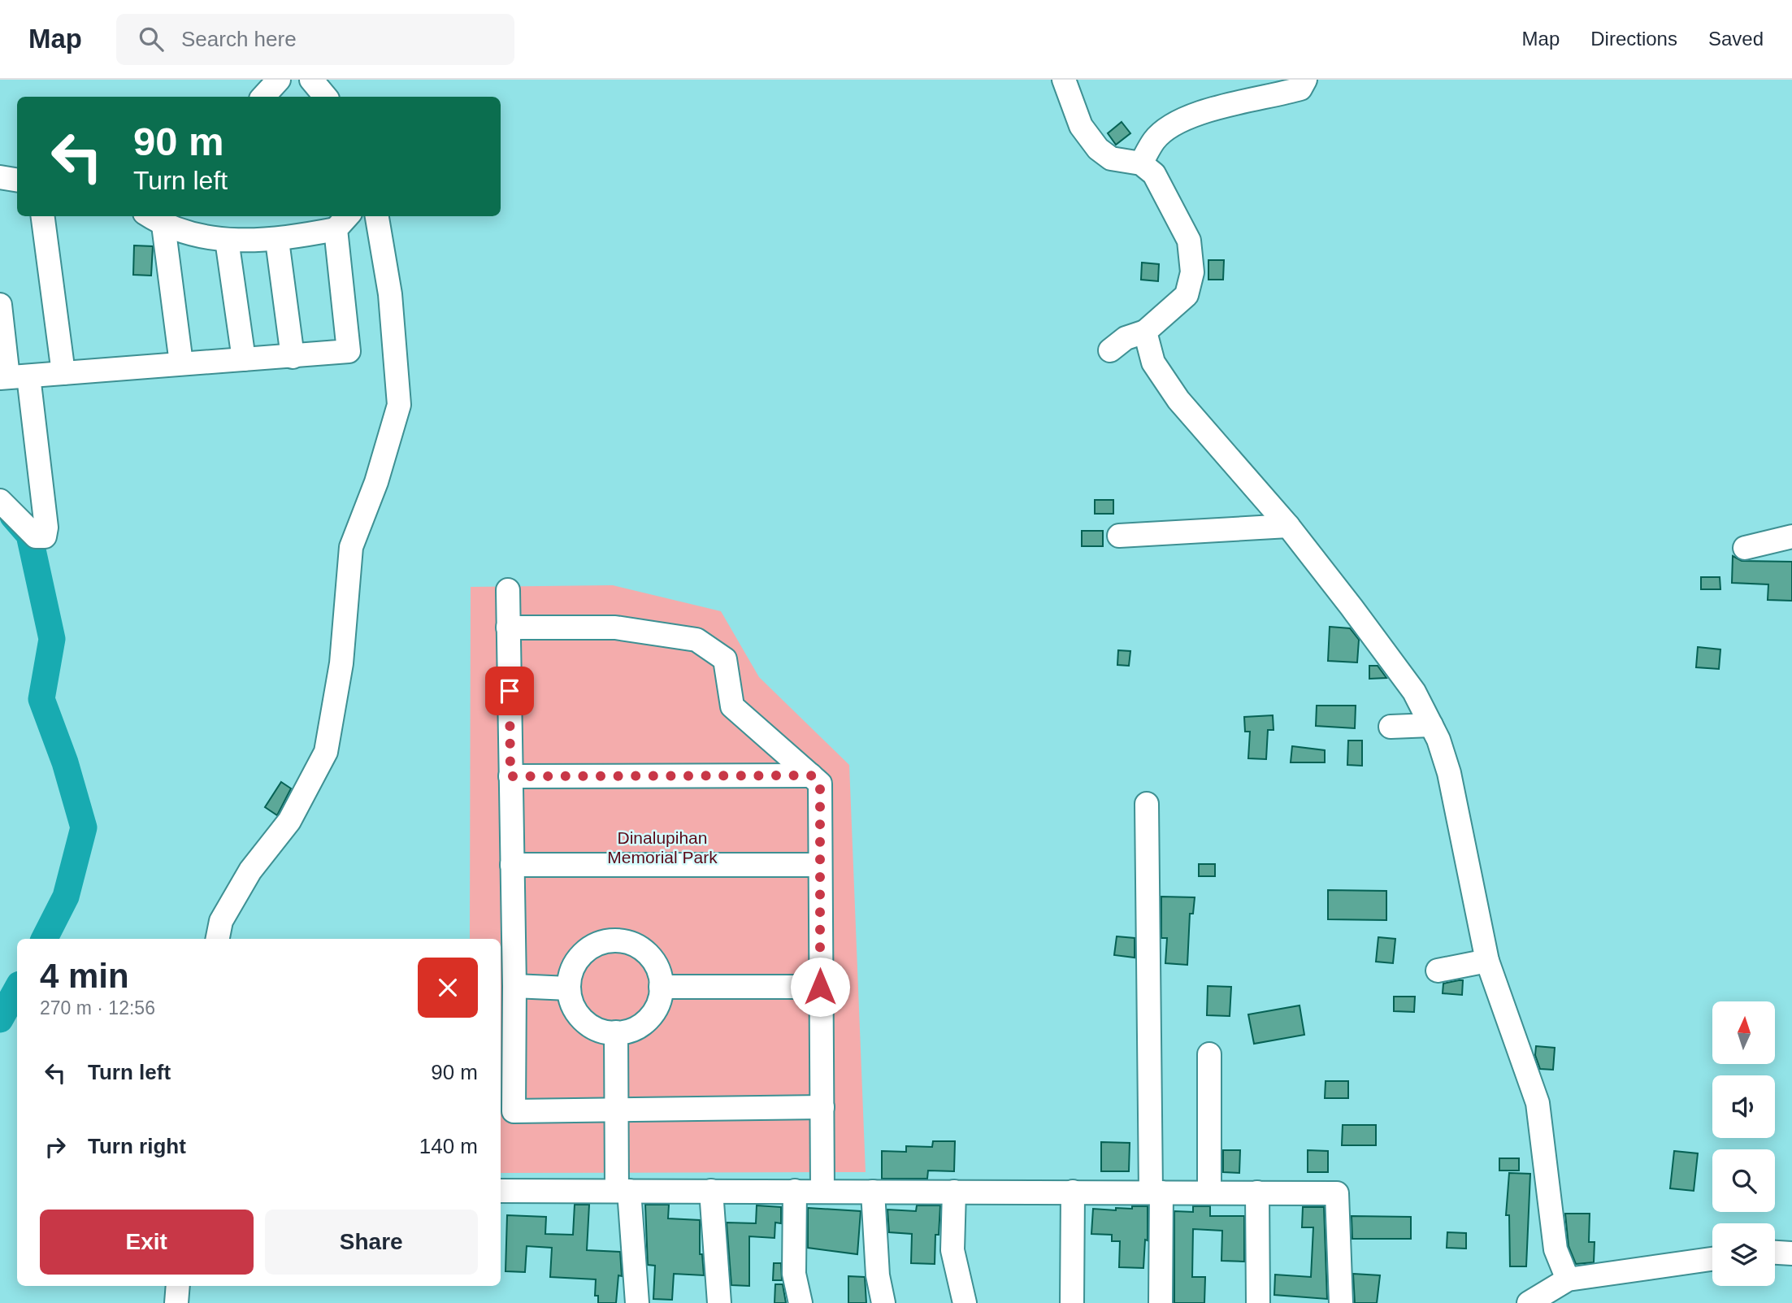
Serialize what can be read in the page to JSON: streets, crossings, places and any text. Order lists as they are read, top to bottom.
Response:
{
  "parks": ["Dinalupihan Memorial Park"],
  "north": "top",
  "page": {
    "header": "Map",
    "search": "Search here",
    "nav": ["Map", "Directions", "Saved"],
    "turn": ["90 m", "Turn left"],
    "heading": ["4 min", "270 m · 12:56"],
    "list": [
      {
        "name": "Turn left",
        "value": "90 m"
      },
      {
        "name": "Turn right",
        "value": "140 m"
      }
    ],
    "buttons": ["Exit", "Share"]
  }
}
